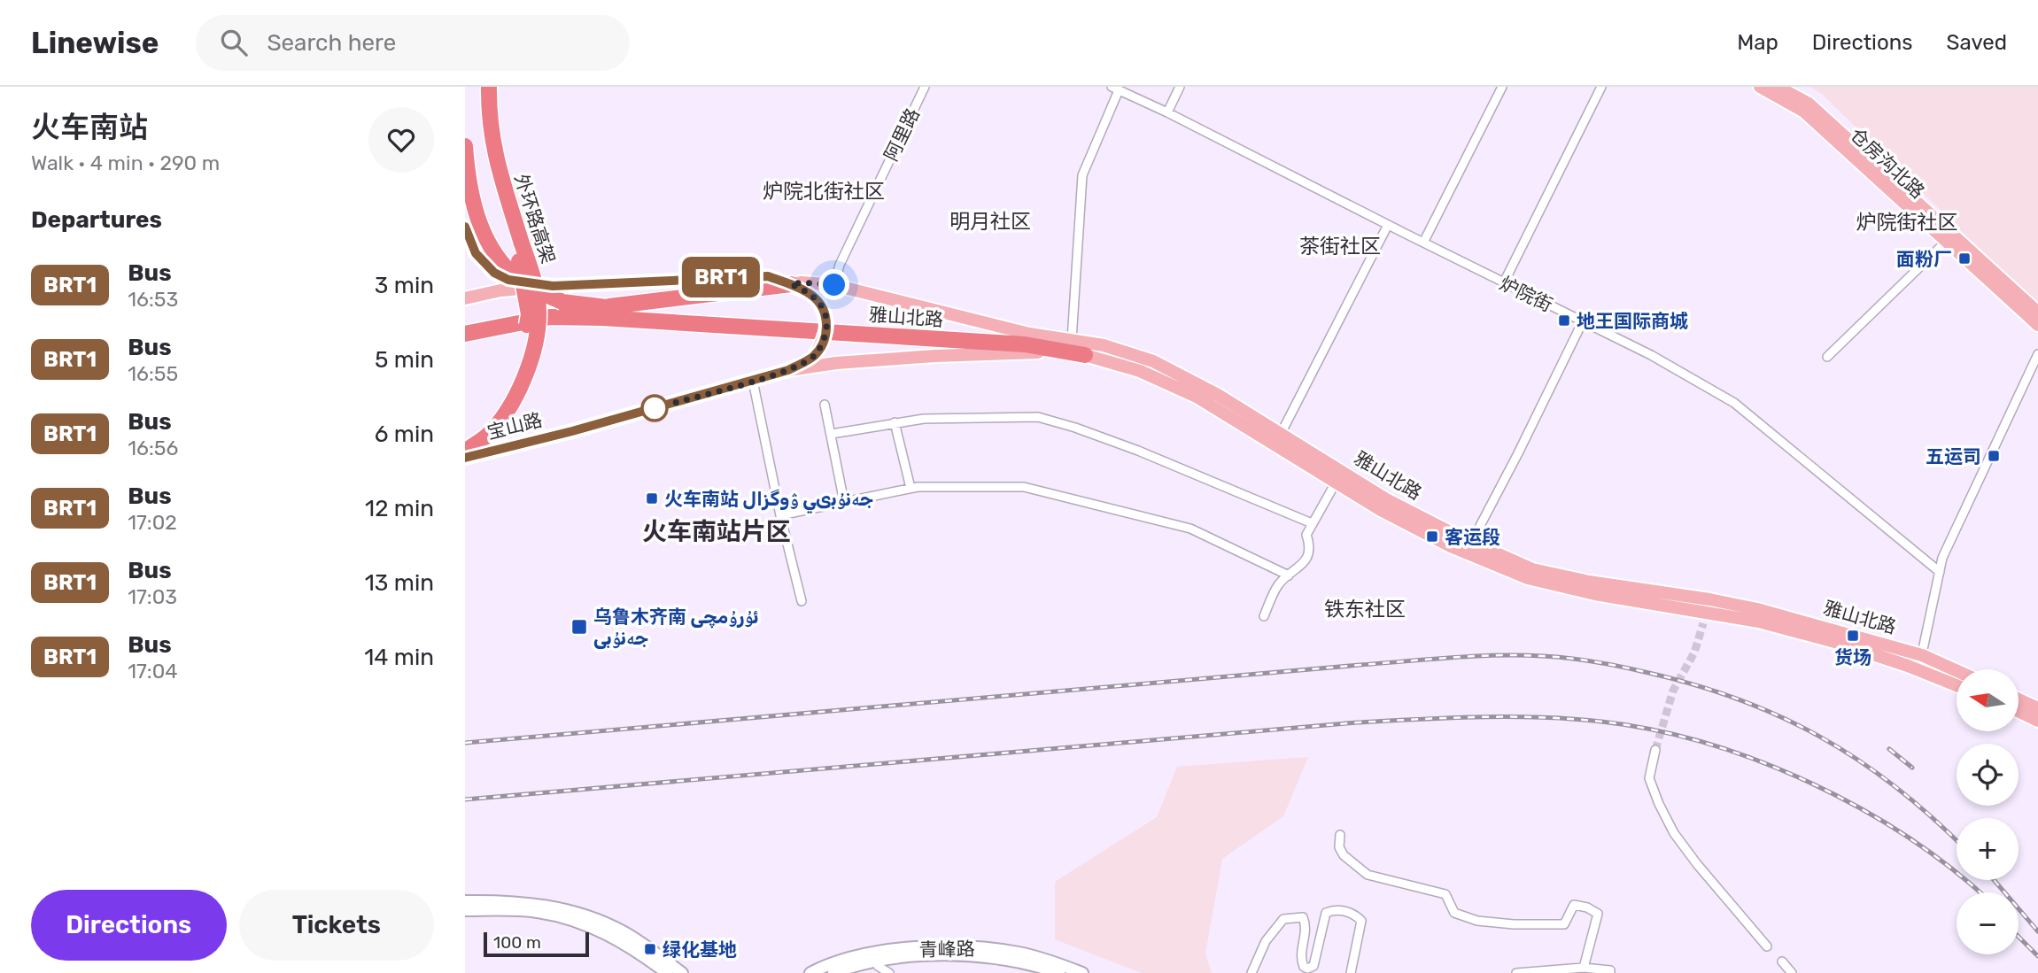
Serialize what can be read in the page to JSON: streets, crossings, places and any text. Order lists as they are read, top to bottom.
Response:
{
  "streets": {
    "highway": ["外环路高架", "雅山北路"],
    "main road": ["仓房沟北路", "宝山路", "青峰路"],
    "street": ["阿里路", "炉院街"]
  },
  "crossings": [
    ["阿里路", "雅山北路"],
    ["雅山北路", "宝山路"]
  ],
  "districts": [
    "炉院北街社区",
    "明月社区",
    "炉院街社区",
    "茶街社区",
    "火车南站片区",
    "铁东社区"
  ],
  "places": {
    "transit": [
      "面粉厂",
      "地王国际商城",
      "五运司",
      "火车南站 جەنۇبىي ۋوگزال",
      "客运段",
      "乌鲁木齐南 ئۇرۇمچى جەنۇبى",
      "货场",
      "绿化基地"
    ]
  },
  "lines": ["bus line BRT1"],
  "scale_bar": "100 m",
  "north": "left",
  "page": {
    "header": "Linewise",
    "search": "Search here",
    "nav": ["Map", "Directions", "Saved"],
    "heading": [
      ["火车南站", "Walk · 4 min · 290 m"],
      "Departures"
    ],
    "on_map": "BRT1",
    "list": [
      {
        "mark": "BRT1",
        "name": "Bus",
        "note": "16:53",
        "value": "3 min"
      },
      {
        "mark": "BRT1",
        "name": "Bus",
        "note": "16:55",
        "value": "5 min"
      },
      {
        "mark": "BRT1",
        "name": "Bus",
        "note": "16:56",
        "value": "6 min"
      },
      {
        "mark": "BRT1",
        "name": "Bus",
        "note": "17:02",
        "value": "12 min"
      },
      {
        "mark": "BRT1",
        "name": "Bus",
        "note": "17:03",
        "value": "13 min"
      },
      {
        "mark": "BRT1",
        "name": "Bus",
        "note": "17:04",
        "value": "14 min"
      }
    ],
    "map_buttons": ["+", "−"],
    "buttons": ["Directions", "Tickets"],
    "scale": "100 m"
  }
}
